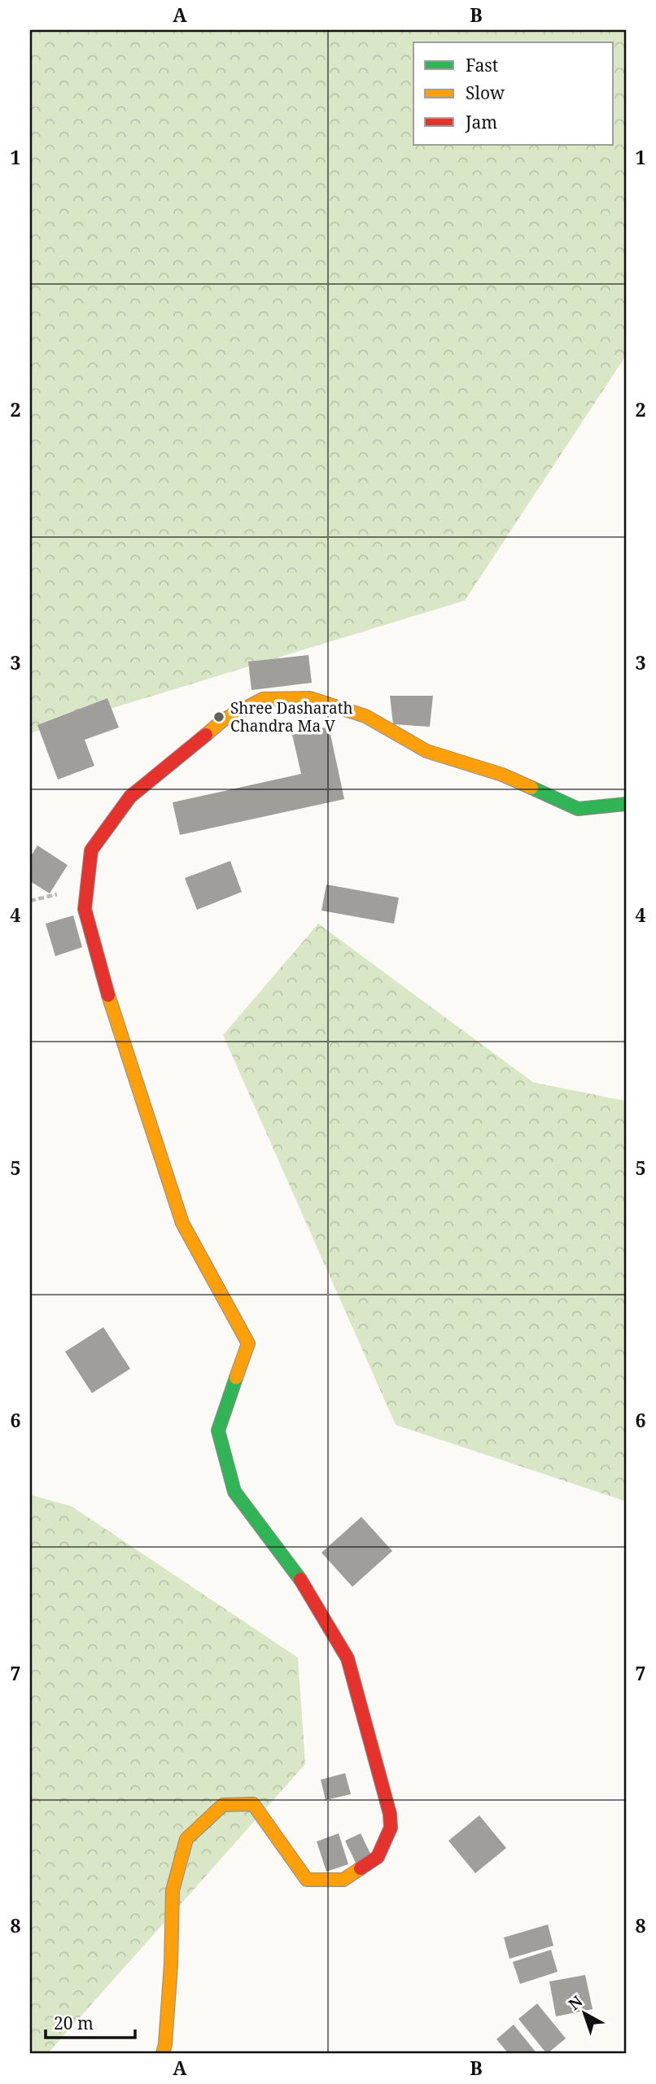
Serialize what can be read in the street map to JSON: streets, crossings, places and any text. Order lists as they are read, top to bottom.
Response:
{
  "places": ["Shree Dasharath Chandra Ma V"],
  "legend": ["Fast", "Slow", "Jam"],
  "scale_bar": "20 m",
  "north": "top left",
  "grid": {
    "columns": ["A", "B"],
    "rows": [
      "1",
      "2",
      "3",
      "4",
      "5",
      "6",
      "7",
      "8"
    ]
  }
}
